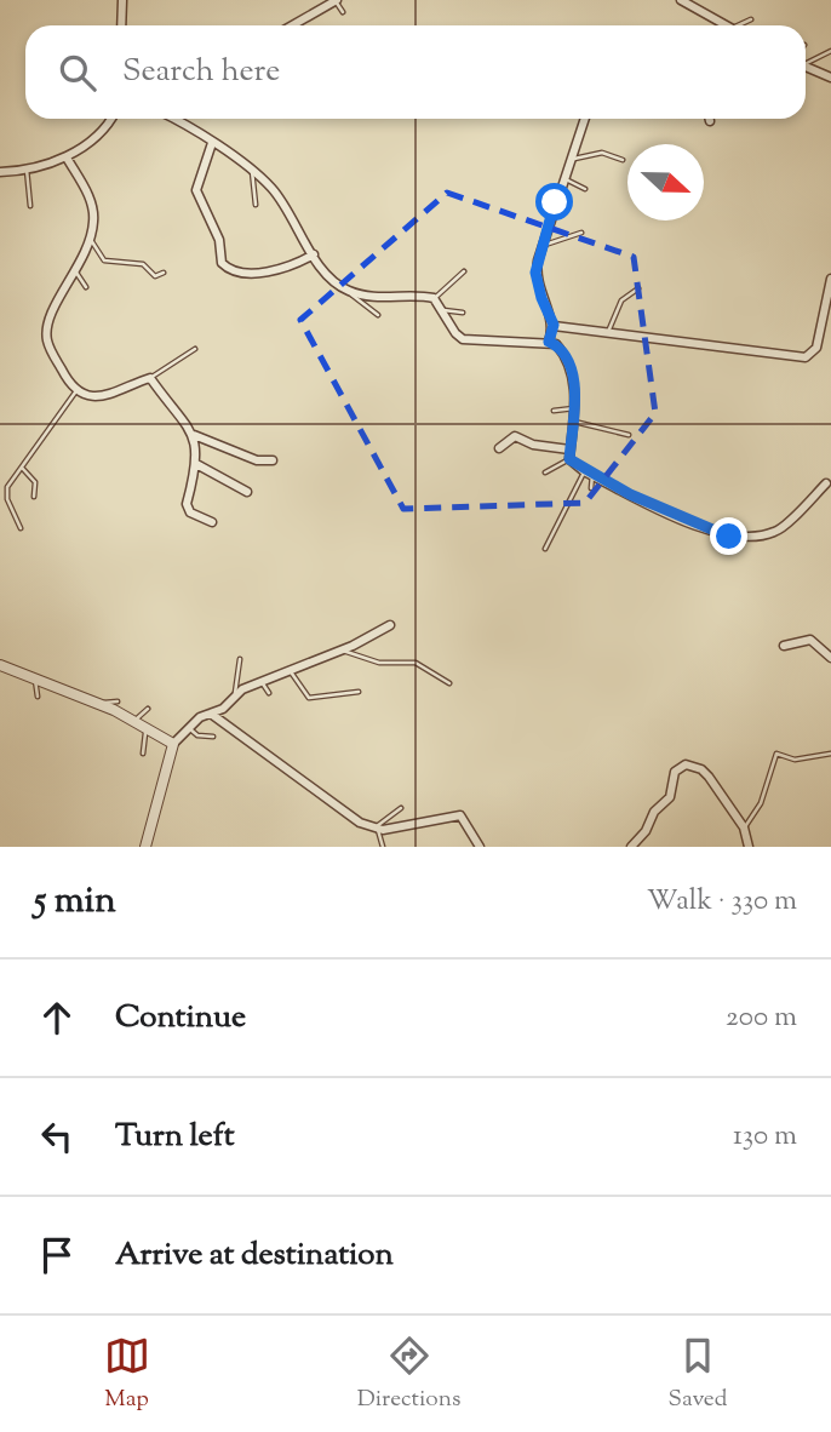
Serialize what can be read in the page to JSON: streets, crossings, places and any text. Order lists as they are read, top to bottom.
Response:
{
  "north": "right",
  "page": {
    "search": "Search here",
    "heading": ["5 min", "Walk · 330 m"],
    "list": [
      ["Continue", "200 m"],
      ["Turn left", "130 m"],
      "Arrive at destination"
    ],
    "nav": ["Map", "Directions", "Saved"]
  }
}
